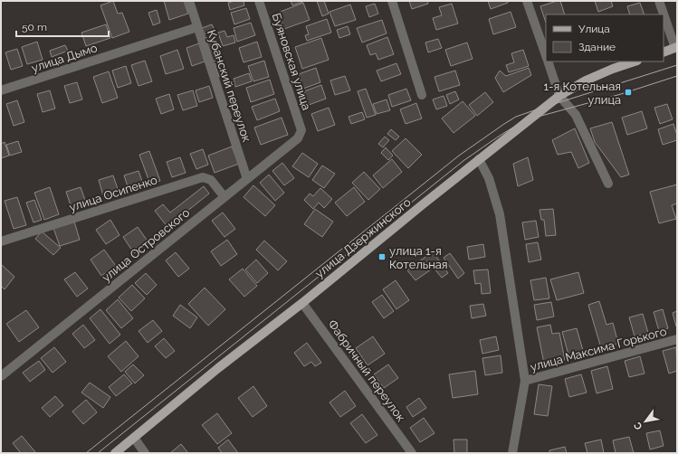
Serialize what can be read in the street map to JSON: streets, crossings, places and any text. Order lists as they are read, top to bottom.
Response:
{
  "streets": {
    "main road": ["улица Дзержинского"],
    "street": [
      "улица Дымо",
      "Буяновская улица",
      "Кубанский переулок",
      "улица Осипенко",
      "улица Островского",
      "улица Максима Горького",
      "Фабричный переулок"
    ]
  },
  "crossings": [
    ["улица Дымо", "Кубанский переулок"],
    ["Буяновская улица", "улица Островского"],
    ["Кубанский переулок", "улица Островского"],
    ["улица Осипенко", "улица Островского"],
    ["улица Дзержинского", "Фабричный переулок"]
  ],
  "places": {
    "transit": ["1-я Котельная улица", "улица 1-я Котельная"]
  },
  "legend": ["Улица", "Здание"],
  "scale_bar": "50 m",
  "north": "bottom left"
}
